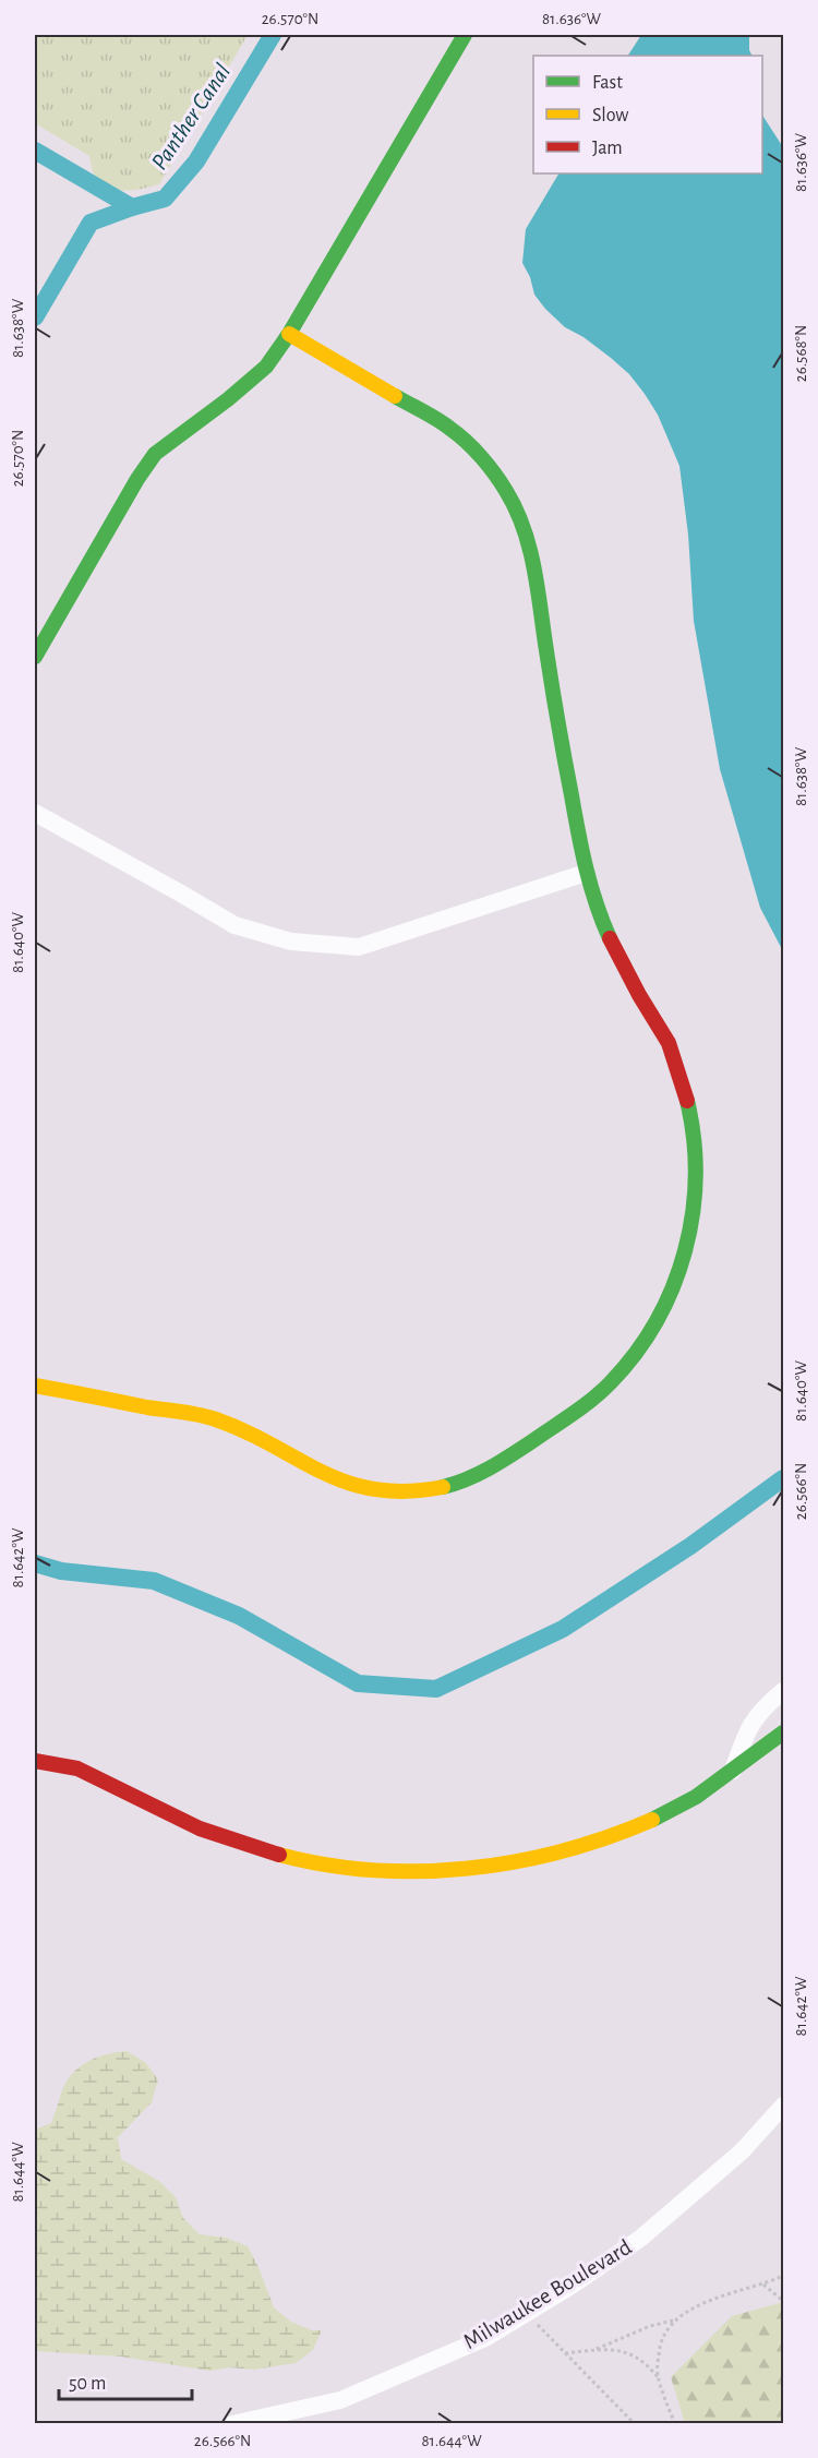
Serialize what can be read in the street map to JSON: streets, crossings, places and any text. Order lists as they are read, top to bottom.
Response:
{
  "streets": {
    "street": ["Milwaukee Boulevard"]
  },
  "water": ["Panther Canal"],
  "legend": ["Fast", "Slow", "Jam"],
  "scale_bar": "50 m",
  "coordinates": [
    "26.570°N",
    "81.636°W",
    "81.638°W",
    "26.568°N",
    "81.640°W",
    "26.566°N",
    "81.642°W",
    "81.644°W"
  ]
}
